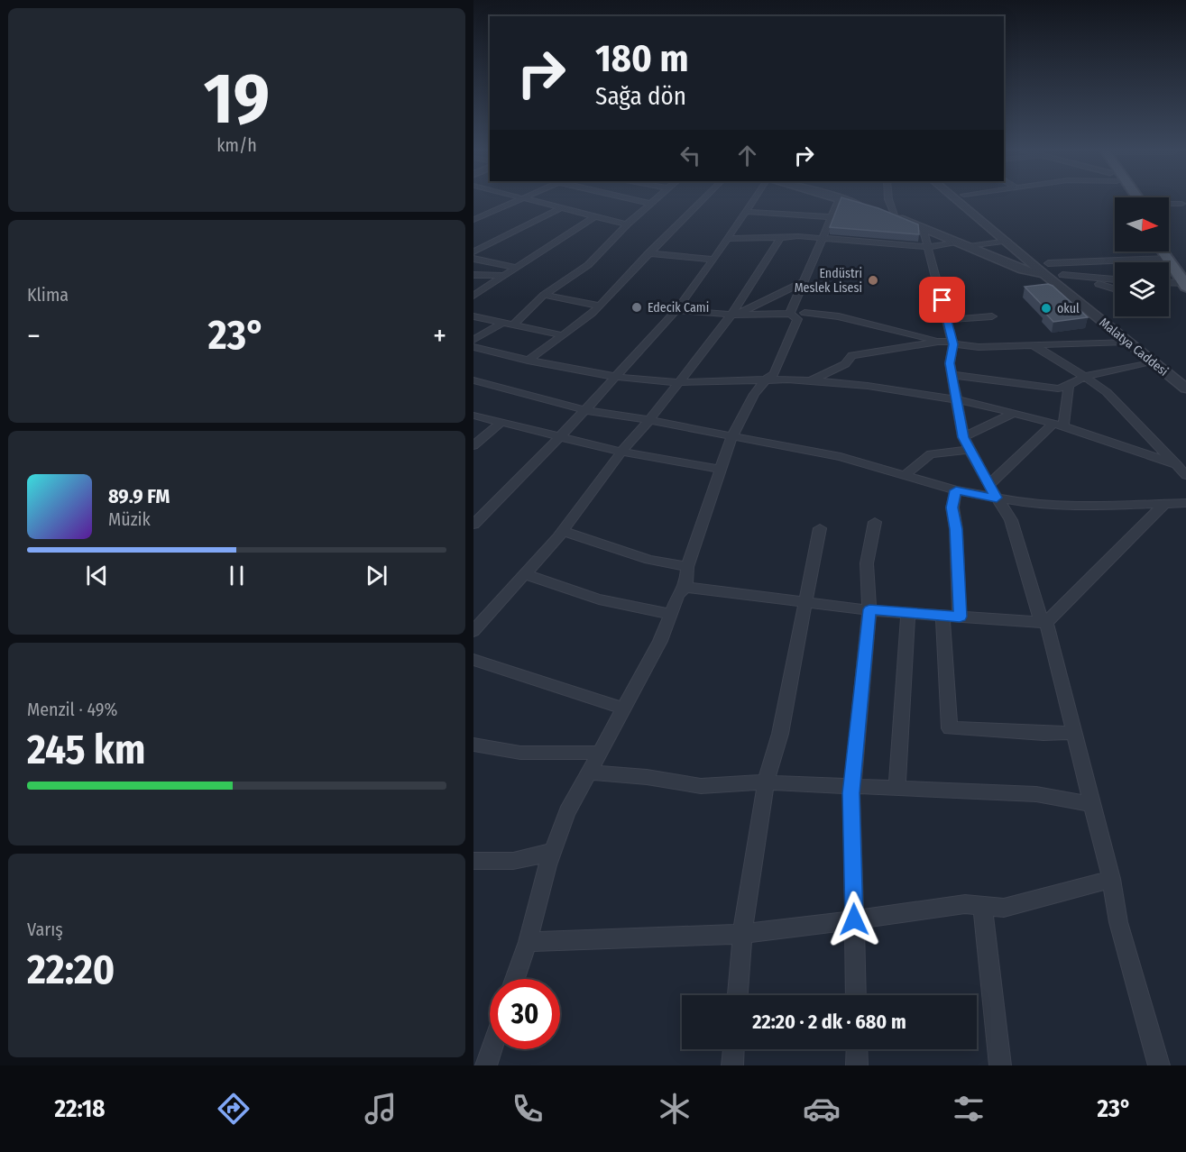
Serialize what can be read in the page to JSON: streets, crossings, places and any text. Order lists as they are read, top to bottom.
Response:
{
  "streets": {
    "street": ["Malatya Caddesi"]
  },
  "places": ["Endüstri Meslek Lisesi", "Edecik Cami", "okul"],
  "north": "right",
  "page": {
    "tile": [
      ["19", "km/h"],
      "Klima",
      ["Menzil · 49%", "245 km"],
      ["Varış", "22:20"]
    ],
    "turn": ["180 m", "Sağa dön"],
    "heat": ["−", "23°", "+"],
    "song": ["89.9 FM", "Müzik"],
    "limit": "30",
    "trip": "22:20 · 2 dk · 680 m",
    "tabs": ["22:18", "23°"]
  }
}
